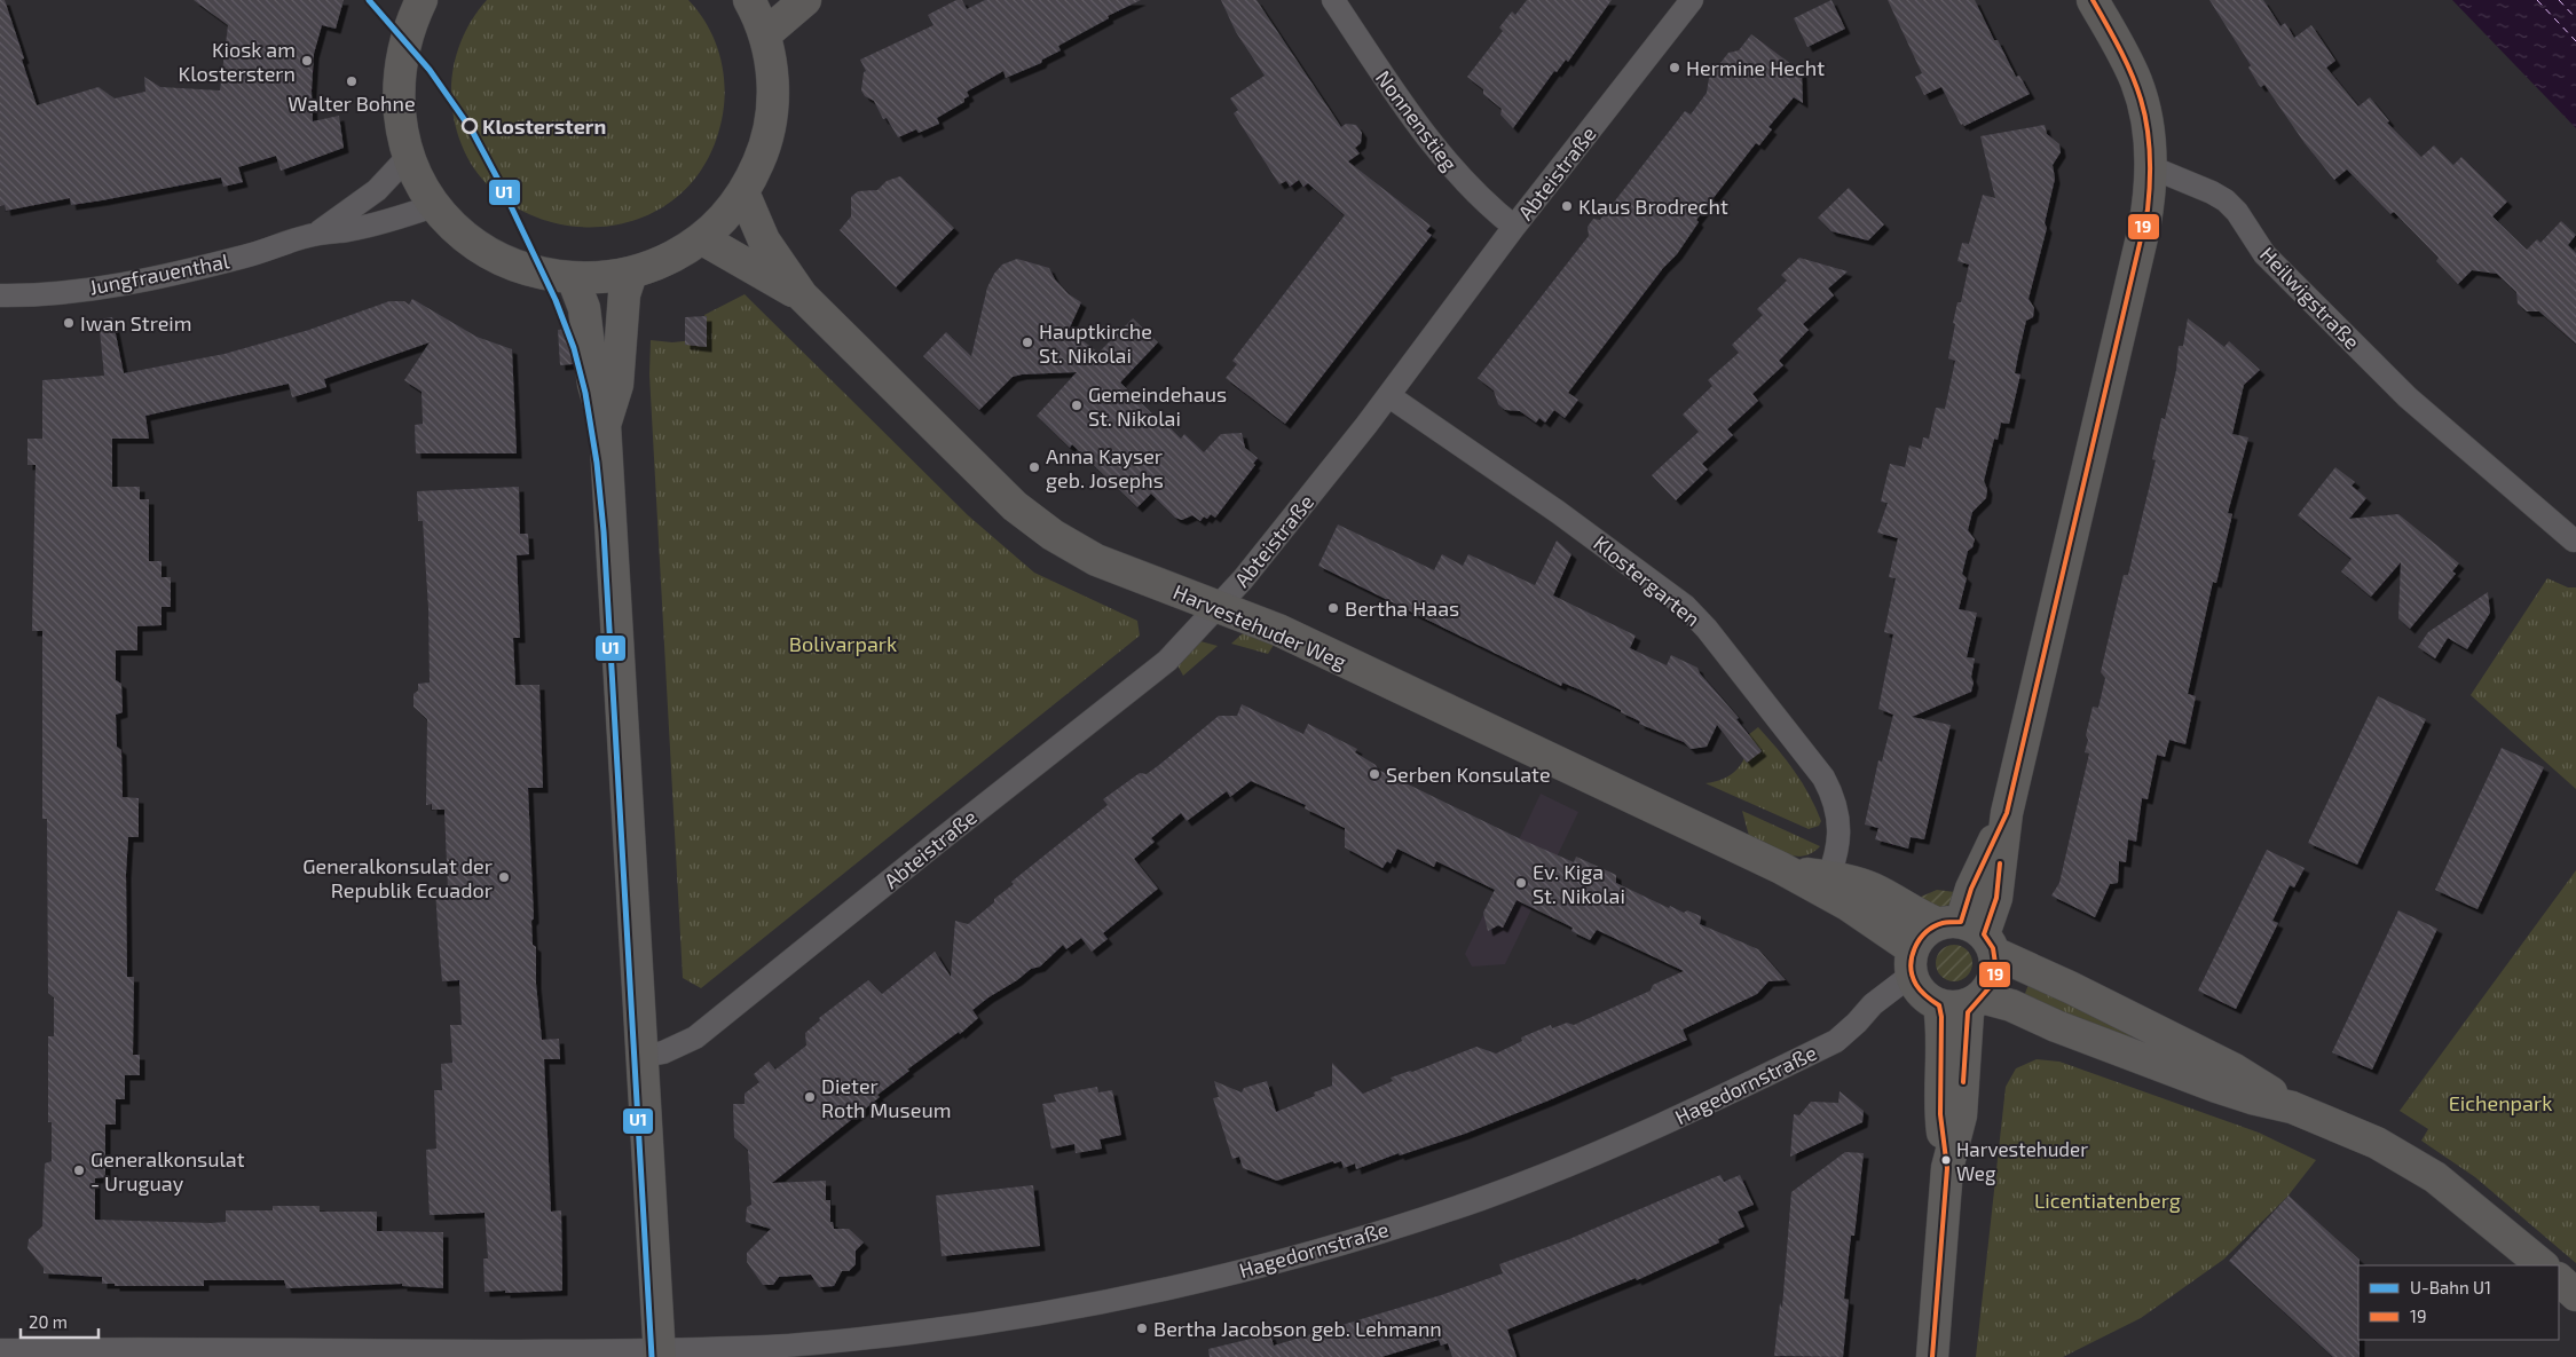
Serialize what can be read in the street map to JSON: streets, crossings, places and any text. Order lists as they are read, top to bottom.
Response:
{
  "streets": {
    "street": [
      "Nonnenstieg",
      "Abteistraße",
      "Jungfrauenthal",
      "Heilwigstraße",
      "Klostergarten",
      "Harvestehuder Weg",
      "Hagedornstraße"
    ]
  },
  "crossings": [
    ["Nonnenstieg", "Abteistraße"],
    ["Abteistraße", "Klostergarten"],
    ["Abteistraße", "Harvestehuder Weg"],
    ["Klostergarten", "Harvestehuder Weg"],
    ["Harvestehuder Weg", "Hagedornstraße"]
  ],
  "parks": ["Bolivarpark", "Eichenpark", "Licentiatenberg"],
  "places": [
    "Kiosk am Klosterstern",
    "Hermine Hecht",
    "Walter Bohne",
    "Klosterstern",
    "Klaus Brodrecht",
    "Iwan Streim",
    "Hauptkirche St. Nikolai",
    "Gemeindehaus St. Nikolai",
    "Anna Kayser geb. Josephs",
    "Bertha Haas",
    "Serben Konsulate",
    "Generalkonsulat der Republik Ecuador",
    "Ev. Kiga St. Nikolai",
    "Dieter Roth Museum",
    "Harvestehuder Weg",
    "Generalkonsulat - Uruguay",
    "Bertha Jacobson geb. Lehmann"
  ],
  "lines": ["metro line U1", "transit line 19"],
  "legend": ["U-Bahn U1", "19"],
  "scale_bar": "20 m"
}
